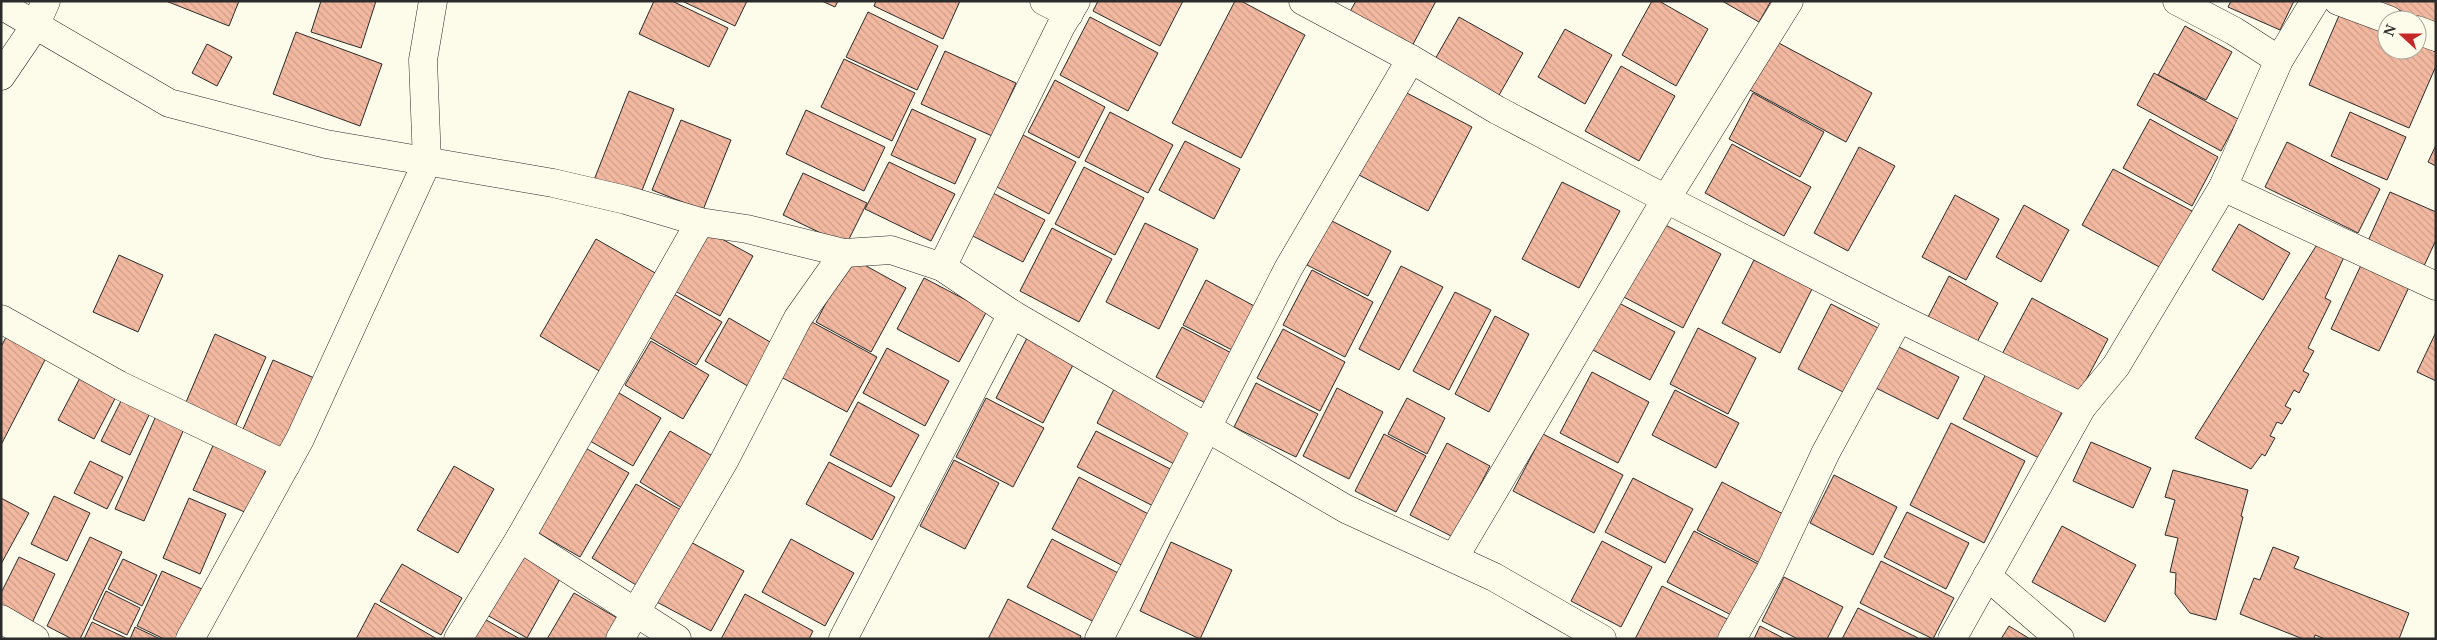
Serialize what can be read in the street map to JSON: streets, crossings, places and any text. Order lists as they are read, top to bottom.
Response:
{
  "north": "left"
}
